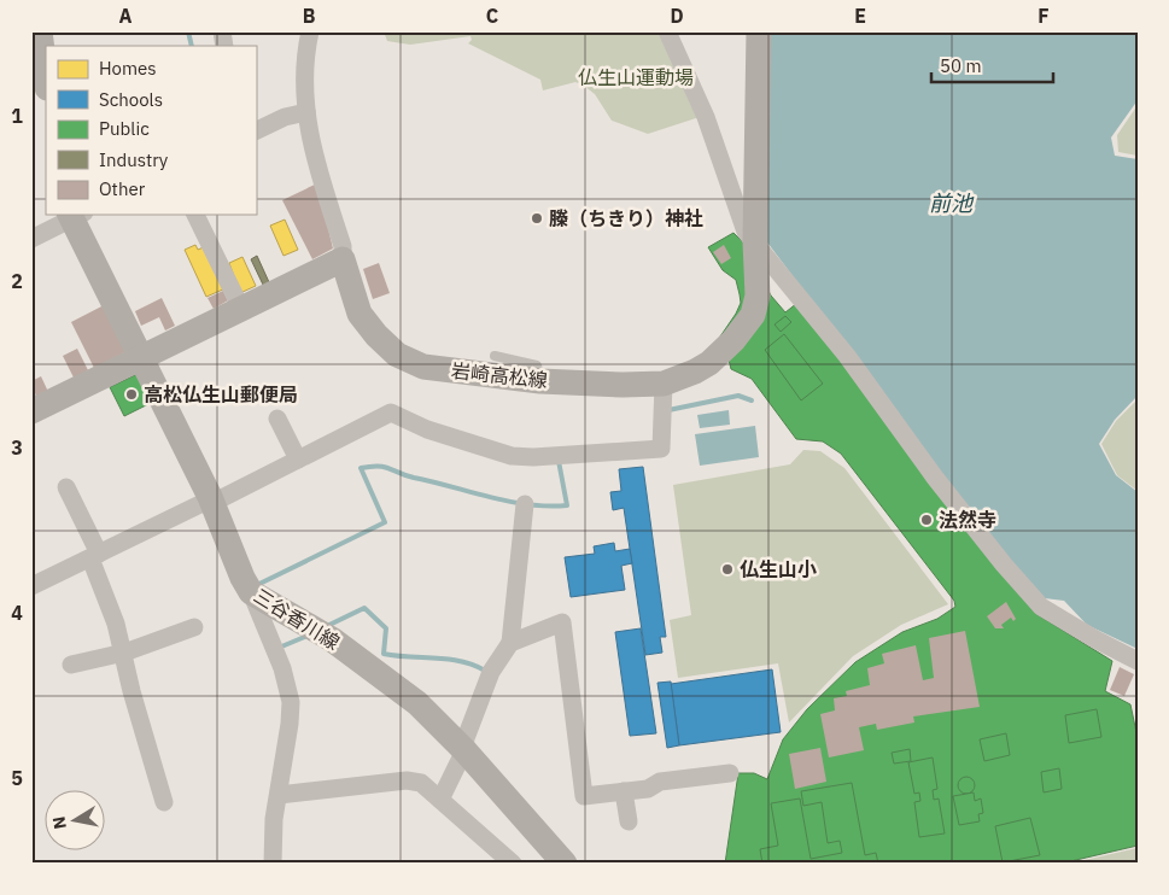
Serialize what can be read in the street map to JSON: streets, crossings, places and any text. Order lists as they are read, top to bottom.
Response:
{
  "streets": {
    "main road": ["岩崎高松線", "三谷香川線"]
  },
  "water": ["前池"],
  "parks": ["仏生山運動場"],
  "places": [
    "榺（ちきり）神社",
    "高松仏生山郵便局",
    "法然寺",
    "仏生山小"
  ],
  "legend": [
    "Homes",
    "Schools",
    "Public",
    "Industry",
    "Other"
  ],
  "scale_bar": "50 m",
  "north": "left",
  "grid": {
    "columns": [
      "A",
      "B",
      "C",
      "D",
      "E",
      "F"
    ],
    "rows": [
      "1",
      "2",
      "3",
      "4",
      "5"
    ]
  }
}
